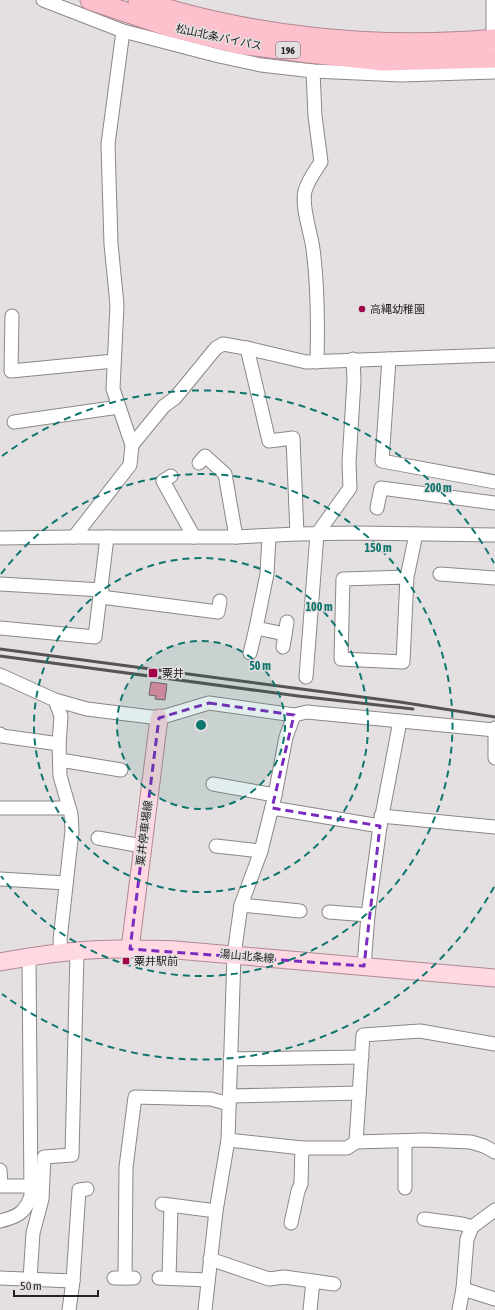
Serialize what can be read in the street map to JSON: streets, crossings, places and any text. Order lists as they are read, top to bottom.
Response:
{
  "streets": {
    "highway": ["松山北条バイパス", "196"],
    "main road": ["粟井停車場線", "湯山北条線"]
  },
  "crossings": [
    ["粟井停車場線", "湯山北条線"]
  ],
  "places": {
    "other": ["高縄幼稚園"],
    "transit": ["粟井", "粟井駅前"]
  },
  "scale_bar": "50 m",
  "rings": [
    "200 m",
    "150 m",
    "100 m",
    "50 m"
  ]
}
